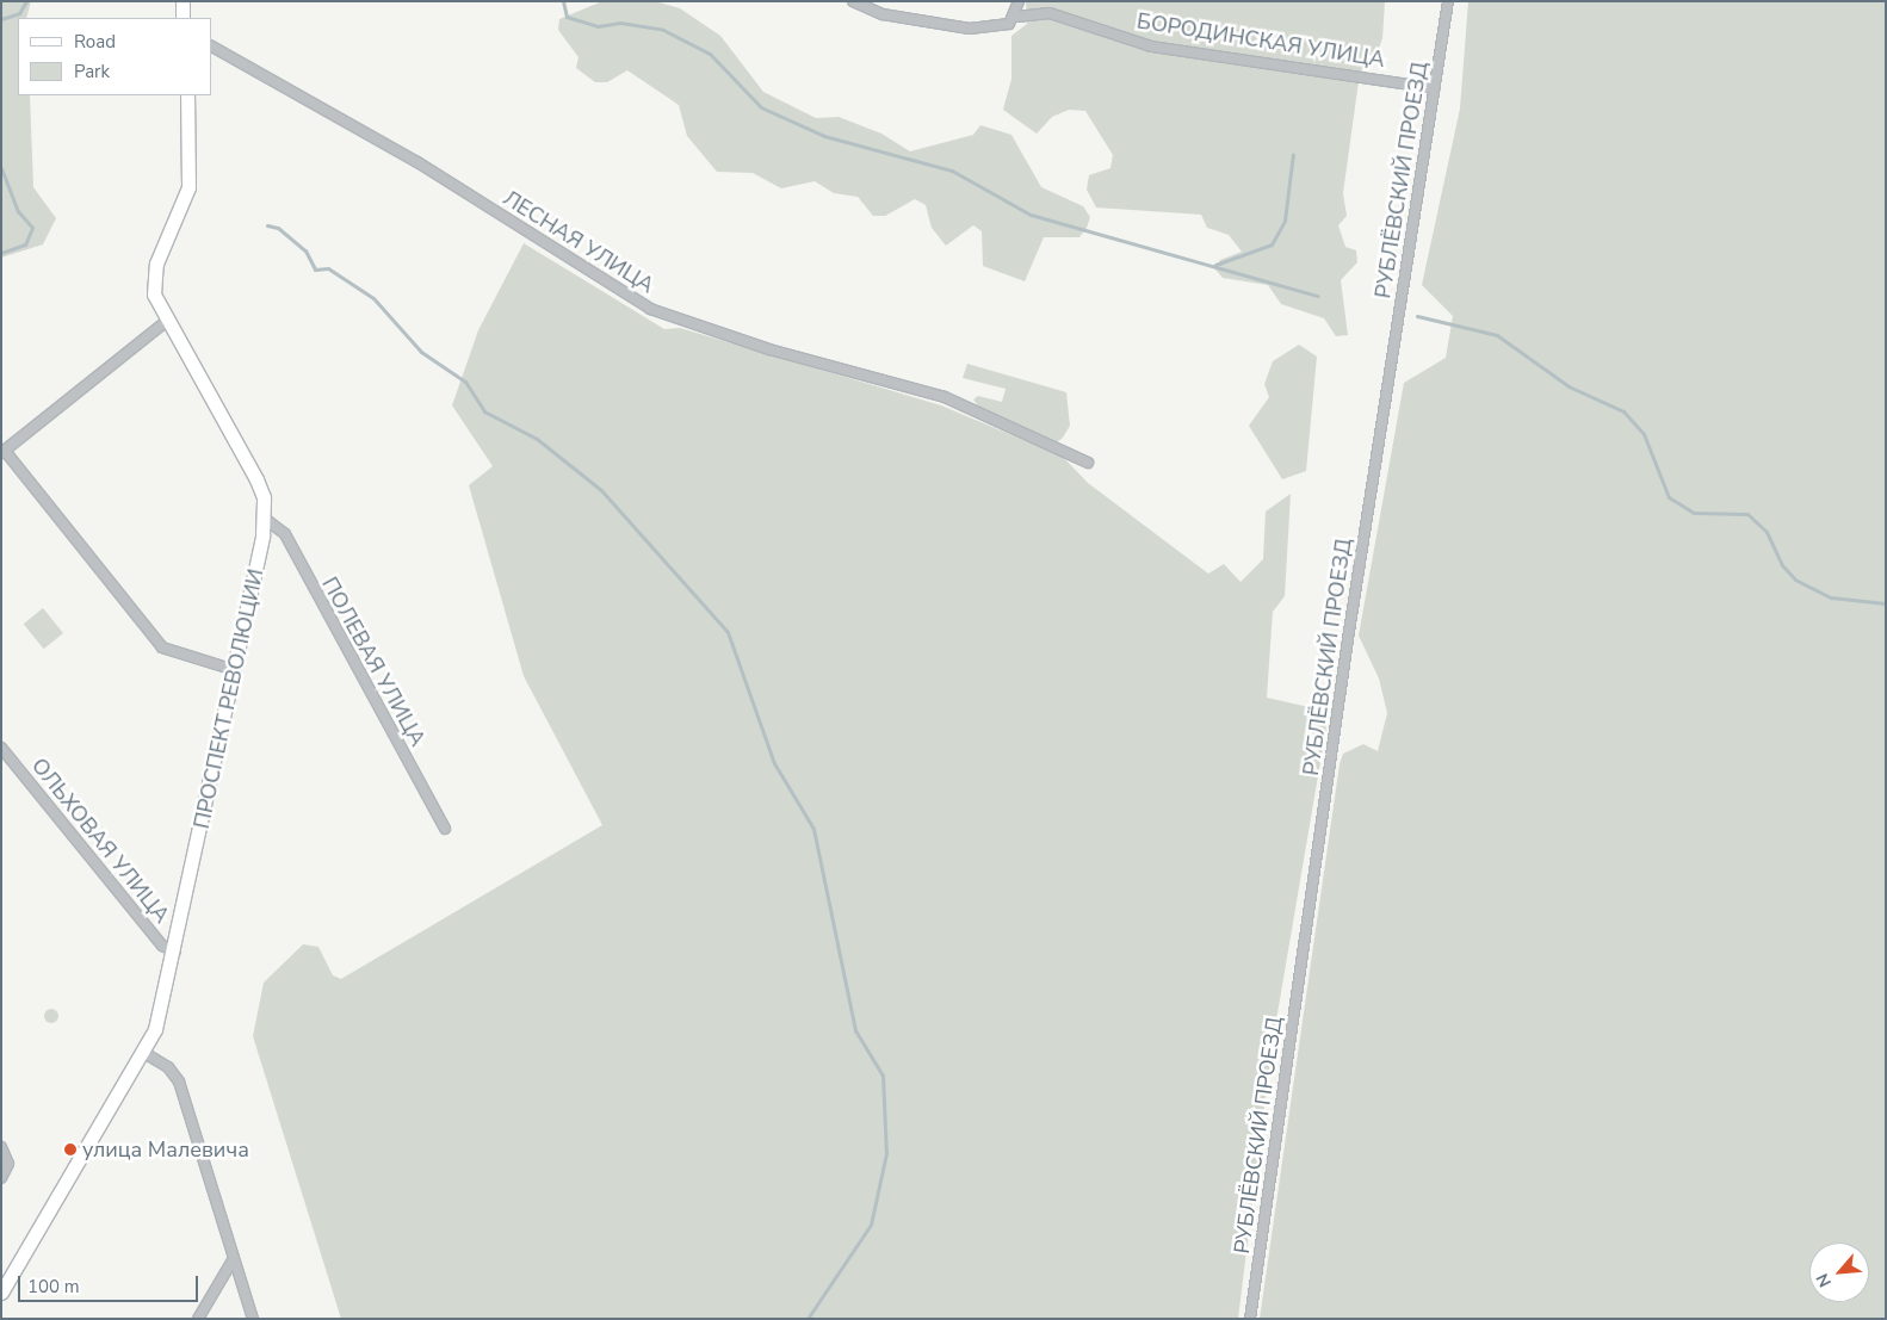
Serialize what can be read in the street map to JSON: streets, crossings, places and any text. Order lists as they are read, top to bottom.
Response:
{
  "streets": {
    "street": [
      "БОРОДИНСКАЯ УЛИЦА",
      "РУБЛЁВСКИЙ ПРОЕЗД",
      "ЛЕСНАЯ УЛИЦА",
      "ПОЛЕВАЯ УЛИЦА",
      "ПРОСПЕКТ РЕВОЛЮЦИИ",
      "ОЛЬХОВАЯ УЛИЦА"
    ]
  },
  "crossings": [
    ["БОРОДИНСКАЯ УЛИЦА", "РУБЛЁВСКИЙ ПРОЕЗД"],
    ["ПОЛЕВАЯ УЛИЦА", "ПРОСПЕКТ РЕВОЛЮЦИИ"],
    ["ПРОСПЕКТ РЕВОЛЮЦИИ", "ОЛЬХОВАЯ УЛИЦА"]
  ],
  "places": ["улица Малевича"],
  "legend": ["Road", "Park"],
  "scale_bar": "100 m",
  "north": "bottom left"
}
